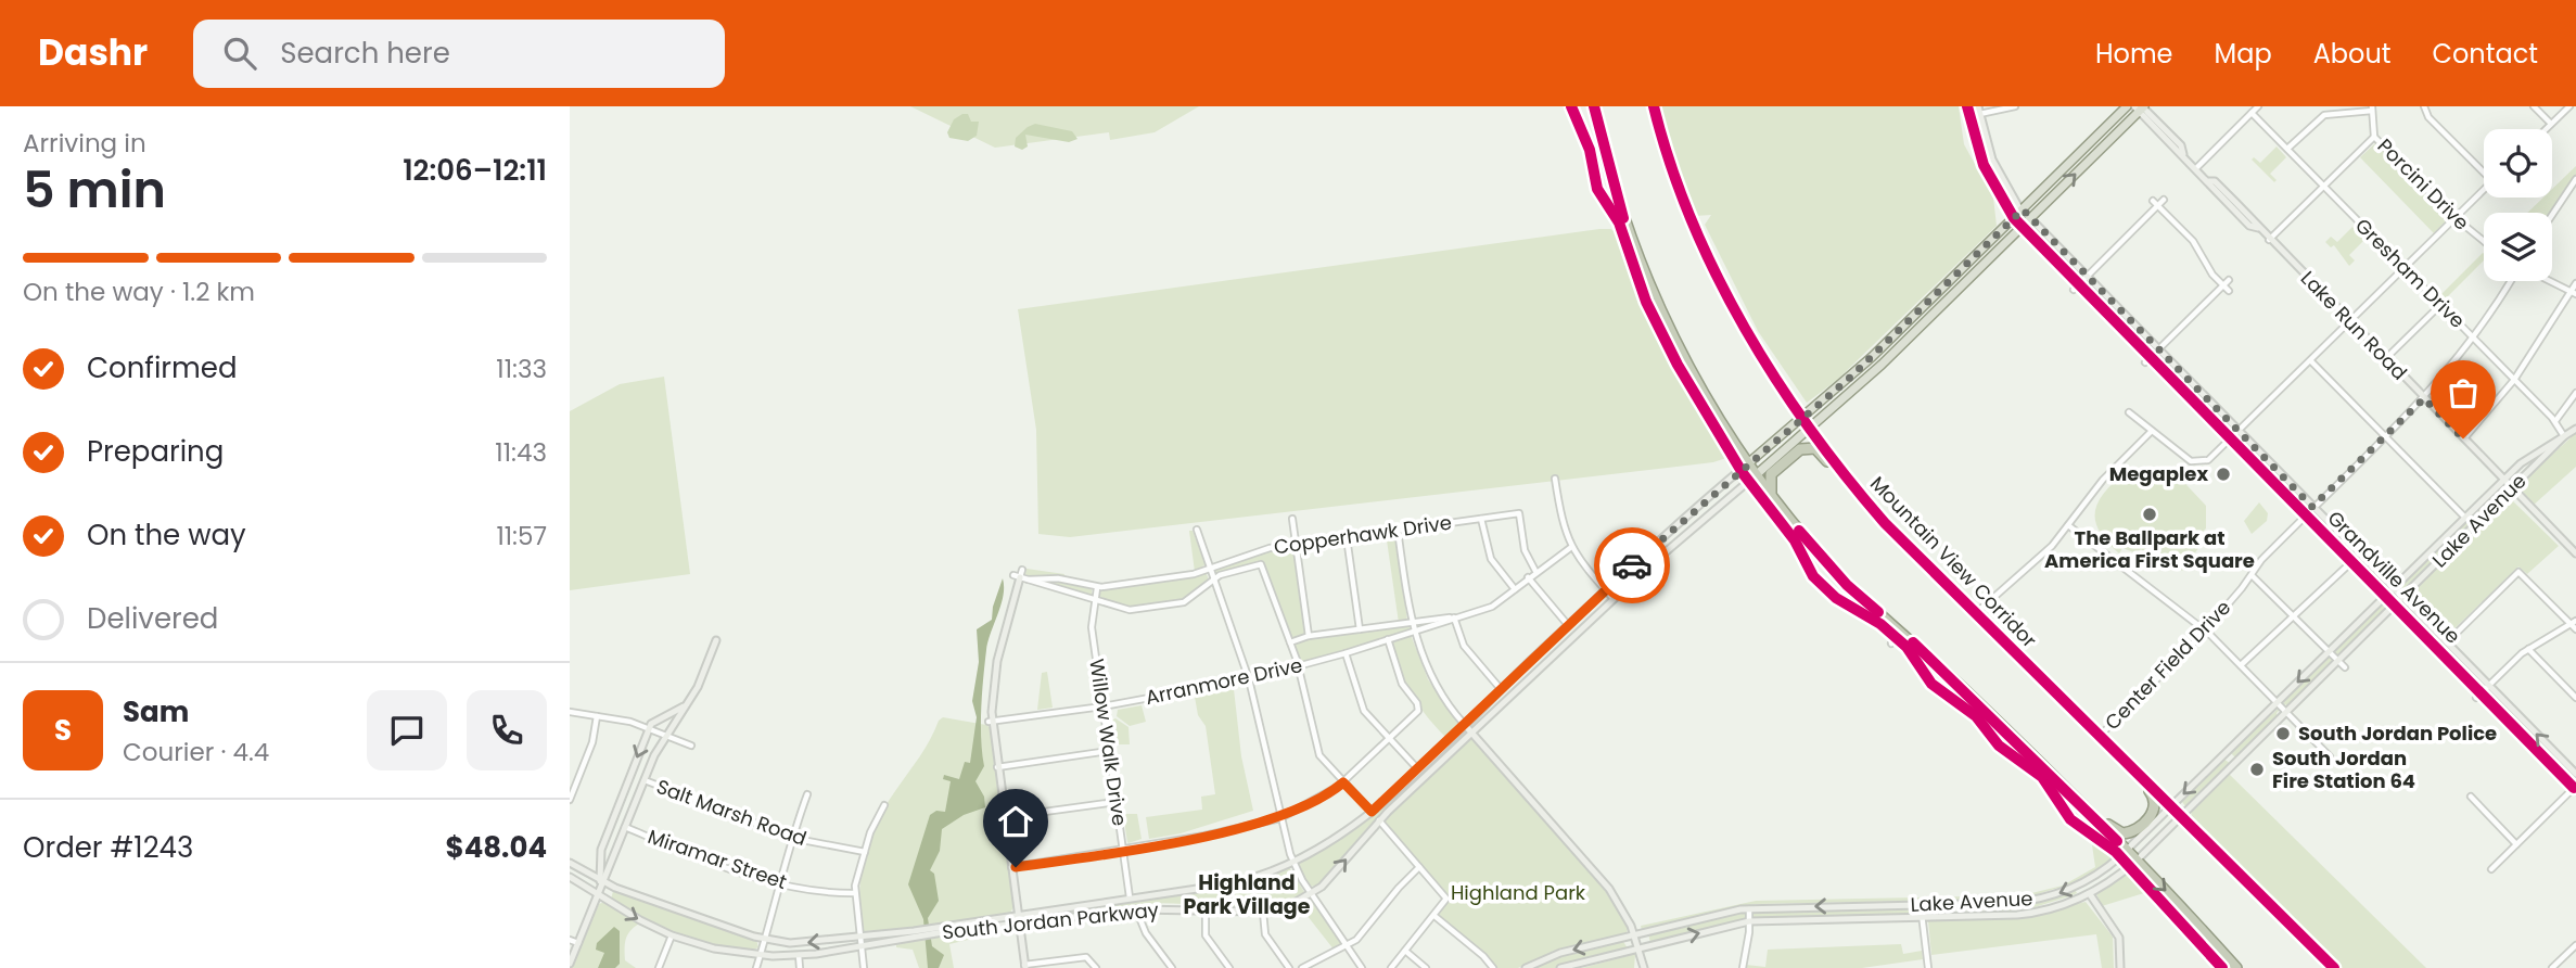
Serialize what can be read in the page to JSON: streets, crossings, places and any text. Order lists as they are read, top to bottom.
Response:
{
  "streets": {
    "highway": ["Mountain View Corridor"],
    "main road": ["South Jordan Parkway"],
    "street": [
      "Porcini Drive",
      "Gresham Drive",
      "Lake Run Road",
      "Lake Avenue",
      "Copperhawk Drive",
      "Grandville Avenue",
      "Center Field Drive",
      "Arranmore Drive",
      "Willow Walk Drive",
      "Salt Marsh Road",
      "Miramar Street"
    ]
  },
  "crossings": [
    ["Gresham Drive", "Lake Avenue"],
    ["Gresham Drive", "Center Field Drive"],
    ["Lake Run Road", "Lake Avenue"],
    ["Lake Run Road", "Center Field Drive"],
    ["Lake Run Road", "South Jordan Parkway"],
    ["Lake Avenue", "Mountain View Corridor"],
    ["Lake Avenue", "Grandville Avenue"],
    ["Copperhawk Drive", "Arranmore Drive"],
    ["Copperhawk Drive", "Willow Walk Drive"],
    ["Mountain View Corridor", "Center Field Drive"],
    ["Mountain View Corridor", "South Jordan Parkway"],
    ["Grandville Avenue", "Center Field Drive"],
    ["Grandville Avenue", "South Jordan Parkway"],
    ["Arranmore Drive", "Willow Walk Drive"],
    ["Willow Walk Drive", "South Jordan Parkway"]
  ],
  "districts": ["Highland Park Village"],
  "parks": ["Highland Park"],
  "places": [
    "Megaplex",
    "The Ballpark at America First Square",
    "South Jordan Police",
    "South Jordan Fire Station 64"
  ],
  "page": {
    "header": "Dashr",
    "search": "Search here",
    "nav": [
      "Home",
      "Map",
      "About",
      "Contact"
    ],
    "heading": ["5 min", "Arriving in", "12:06–12:11"],
    "panel": [
      "Sam",
      "Courier · 4.4",
      "Order #1243",
      "$48.04"
    ],
    "bar": "On the way · 1.2 km",
    "list": [
      ["Confirmed", "11:33"],
      ["Preparing", "11:43"],
      ["On the way", "11:57"],
      "Delivered"
    ],
    "round": "S"
  }
}
